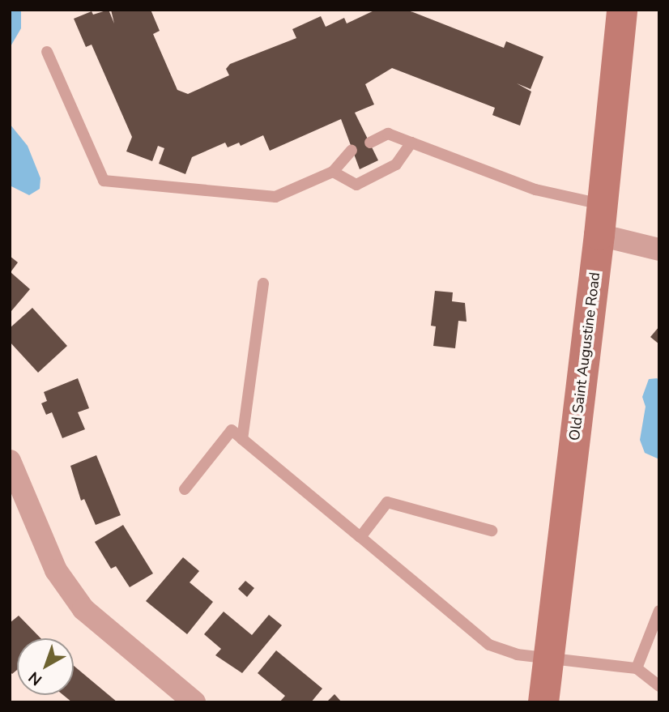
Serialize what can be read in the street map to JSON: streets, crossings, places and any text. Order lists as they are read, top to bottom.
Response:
{
  "streets": {
    "main road": ["Old Saint Augustine Road"]
  },
  "north": "bottom left"
}
